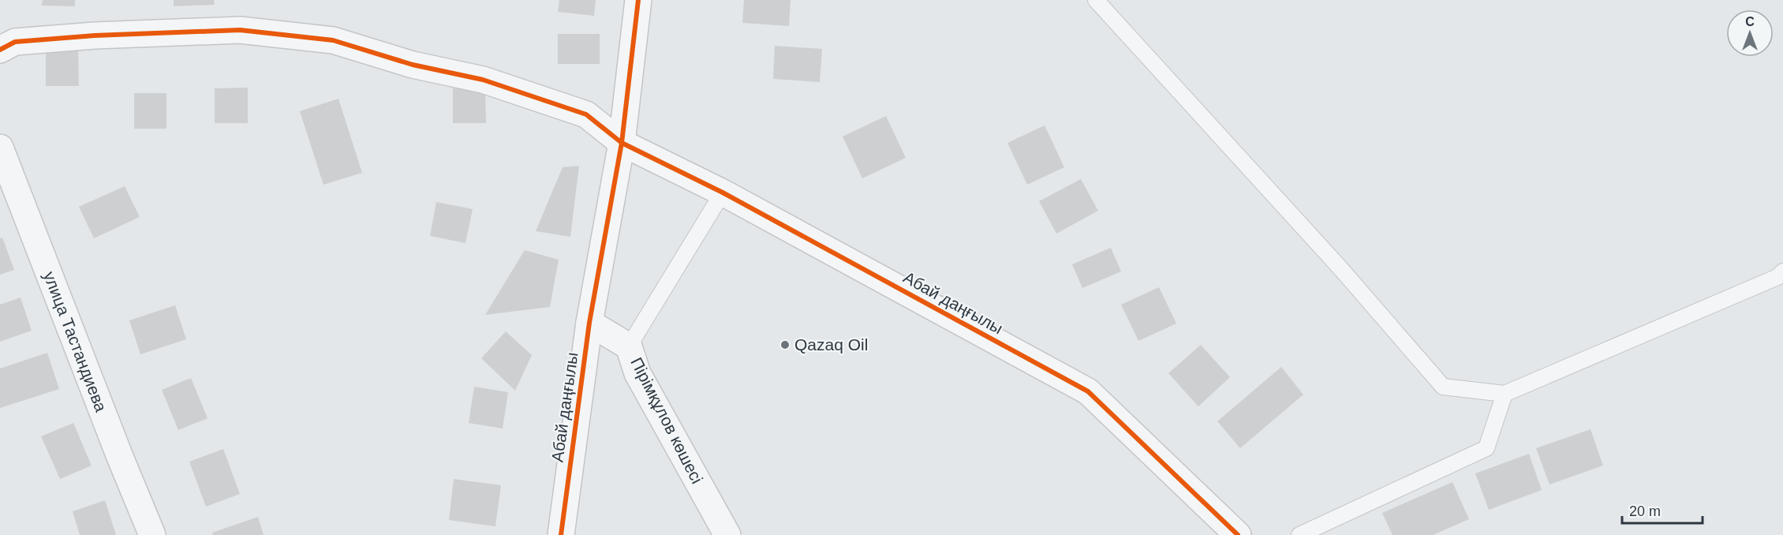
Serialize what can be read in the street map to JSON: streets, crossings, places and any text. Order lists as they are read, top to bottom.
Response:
{
  "streets": {
    "street": ["Абай даңғылы", "улица Тастандиева", "Пірімқұлов көшесі"]
  },
  "crossings": [
    ["Абай даңғылы", "Пірімқұлов көшесі"]
  ],
  "places": ["Qazaq Oil"],
  "scale_bar": "20 m",
  "north": "top"
}
